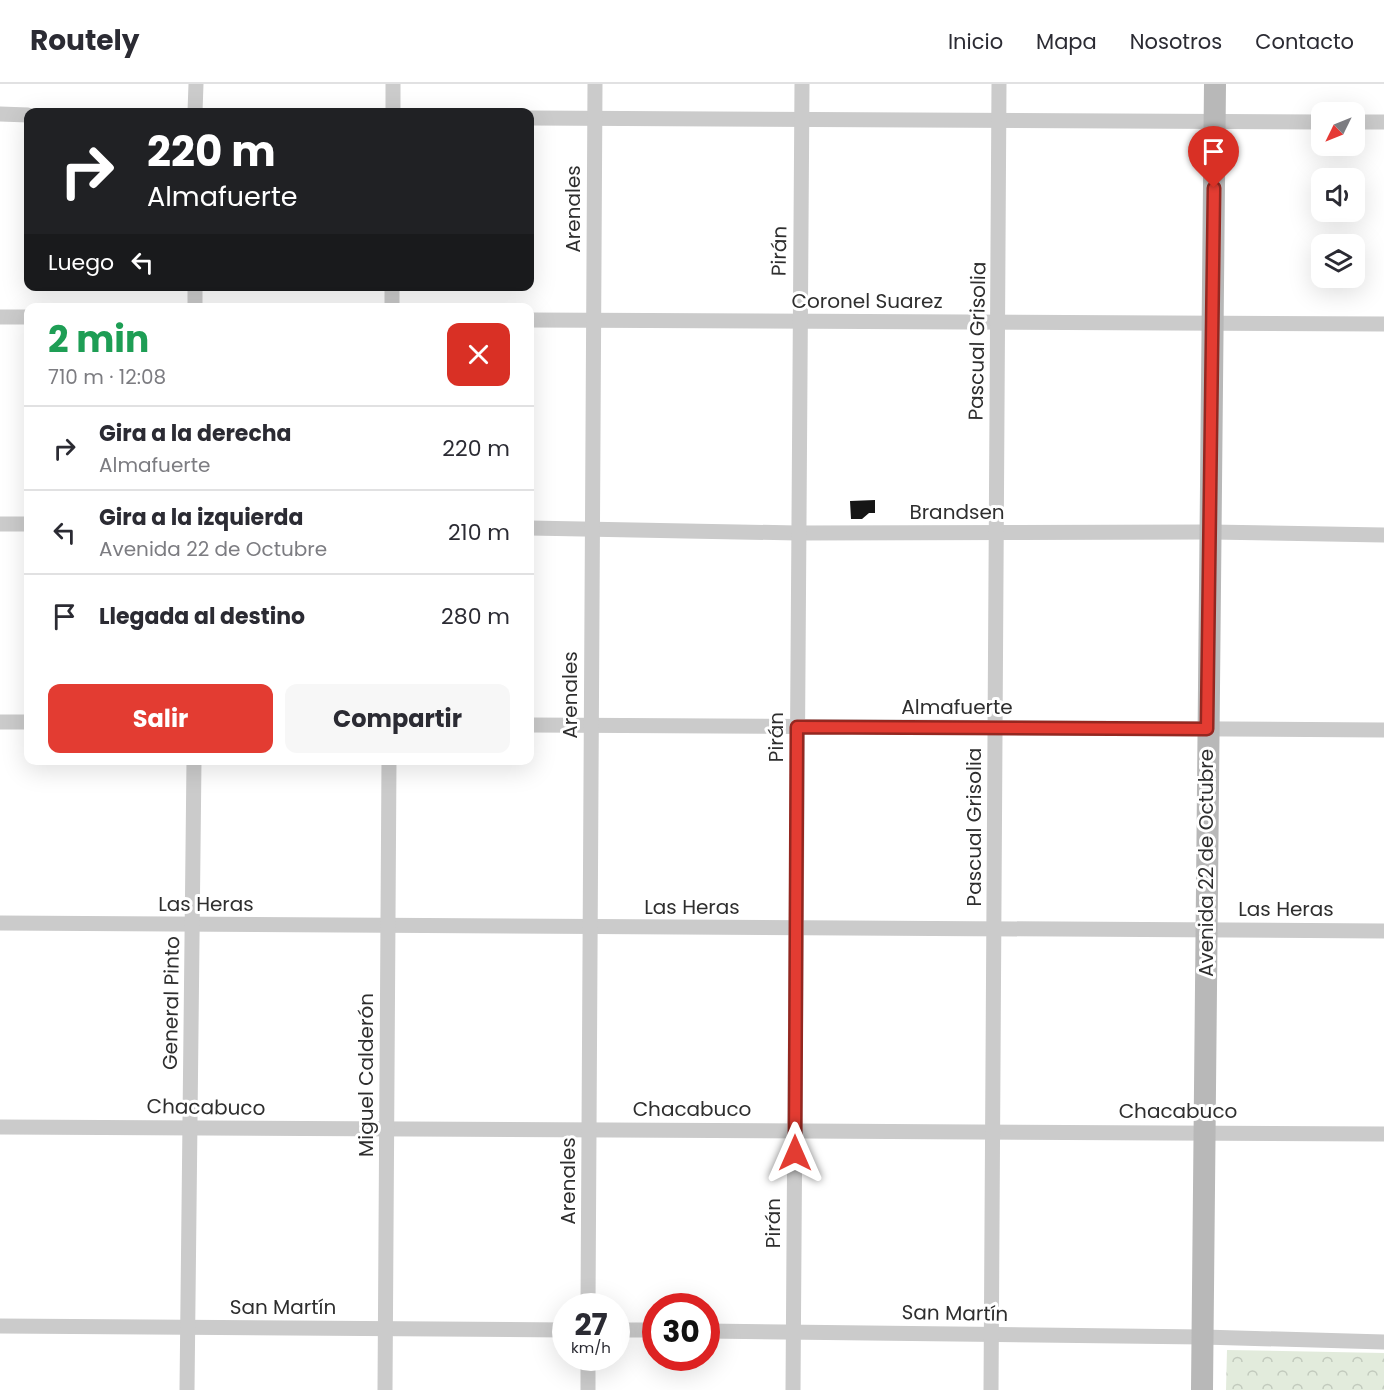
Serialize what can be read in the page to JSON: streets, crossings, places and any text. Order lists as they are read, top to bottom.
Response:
{
  "streets": {
    "main road": ["Avenida 22 de Octubre"],
    "street": [
      "Arenales",
      "Pirán",
      "Coronel Suarez",
      "Pascual Grisolia",
      "Brandsen",
      "Almafuerte",
      "Las Heras",
      "General Pinto",
      "Miguel Calderón",
      "Chacabuco",
      "San Martín"
    ]
  },
  "crossings": [
    ["Arenales", "Coronel Suarez"],
    ["Arenales", "Brandsen"],
    ["Arenales", "Almafuerte"],
    ["Arenales", "Las Heras"],
    ["Arenales", "Chacabuco"],
    ["Pirán", "Coronel Suarez"],
    ["Pirán", "Brandsen"],
    ["Pirán", "Almafuerte"],
    ["Pirán", "Las Heras"],
    ["Pirán", "Chacabuco"],
    ["Pirán", "San Martín"],
    ["Coronel Suarez", "Pascual Grisolia"],
    ["Coronel Suarez", "Avenida 22 de Octubre"],
    ["Pascual Grisolia", "Brandsen"],
    ["Pascual Grisolia", "Almafuerte"],
    ["Pascual Grisolia", "Las Heras"],
    ["Pascual Grisolia", "Chacabuco"],
    ["Pascual Grisolia", "San Martín"],
    ["Brandsen", "Avenida 22 de Octubre"],
    ["Almafuerte", "Avenida 22 de Octubre"],
    ["Avenida 22 de Octubre", "Las Heras"],
    ["Avenida 22 de Octubre", "Chacabuco"],
    ["Avenida 22 de Octubre", "San Martín"],
    ["Las Heras", "General Pinto"],
    ["Las Heras", "Miguel Calderón"],
    ["General Pinto", "Chacabuco"],
    ["General Pinto", "San Martín"],
    ["Miguel Calderón", "Chacabuco"],
    ["Miguel Calderón", "San Martín"]
  ],
  "north": "bottom left",
  "page": {
    "header": "Routely",
    "nav": [
      "Inicio",
      "Mapa",
      "Nosotros",
      "Contacto"
    ],
    "turn": ["220 m", "Almafuerte"],
    "then": "Luego",
    "heading": ["2 min", "710 m · 12:08"],
    "list": [
      {
        "name": "Gira a la derecha",
        "note": "Almafuerte",
        "value": "220 m"
      },
      {
        "name": "Gira a la izquierda",
        "note": "Avenida 22 de Octubre",
        "value": "210 m"
      },
      {
        "name": "Llegada al destino",
        "value": "280 m"
      }
    ],
    "buttons": ["Salir", "Compartir"],
    "speed": "27 km/h",
    "limit": "30"
  }
}
